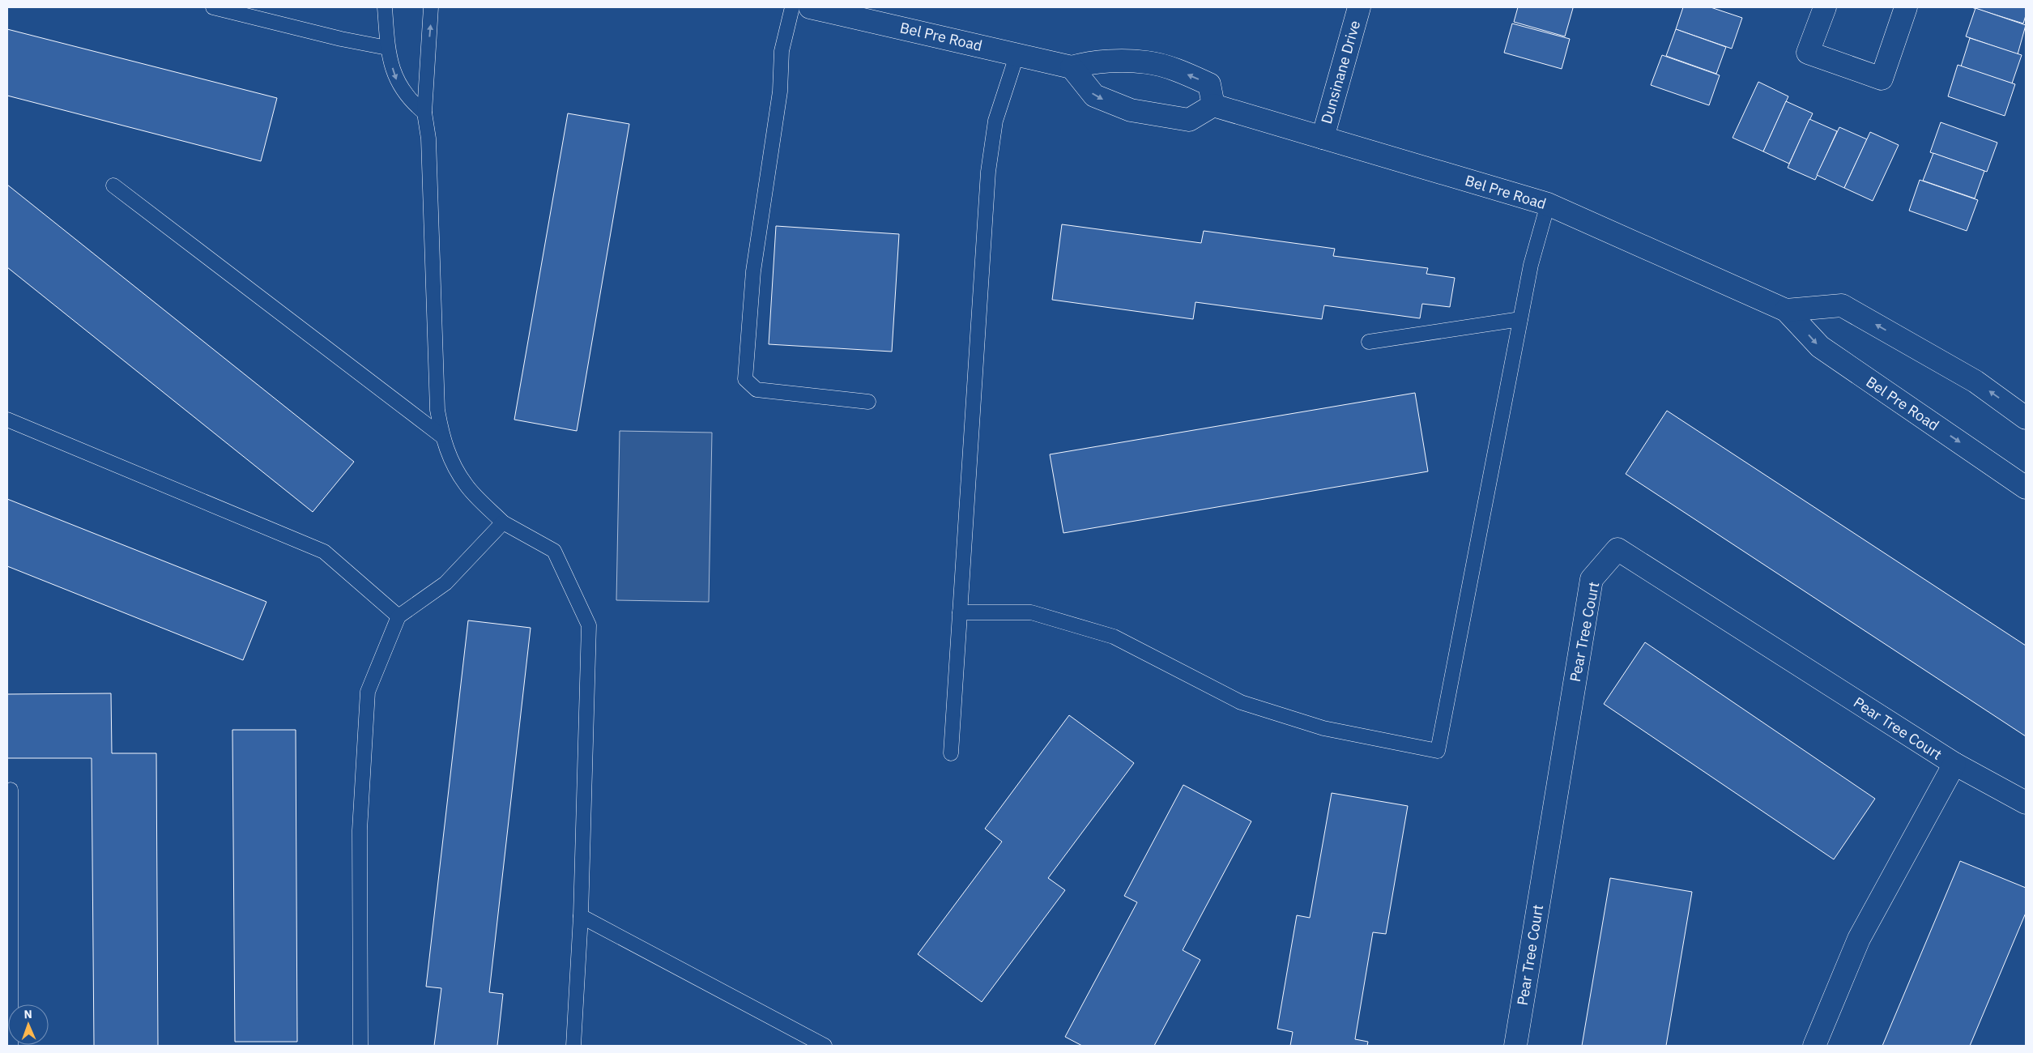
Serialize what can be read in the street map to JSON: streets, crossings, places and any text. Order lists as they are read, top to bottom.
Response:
{
  "streets": {
    "main road": ["Bel Pre Road", "Dunsinane Drive", "Pear Tree Court"]
  },
  "crossings": [
    ["Bel Pre Road", "Dunsinane Drive"]
  ],
  "north": "top"
}
